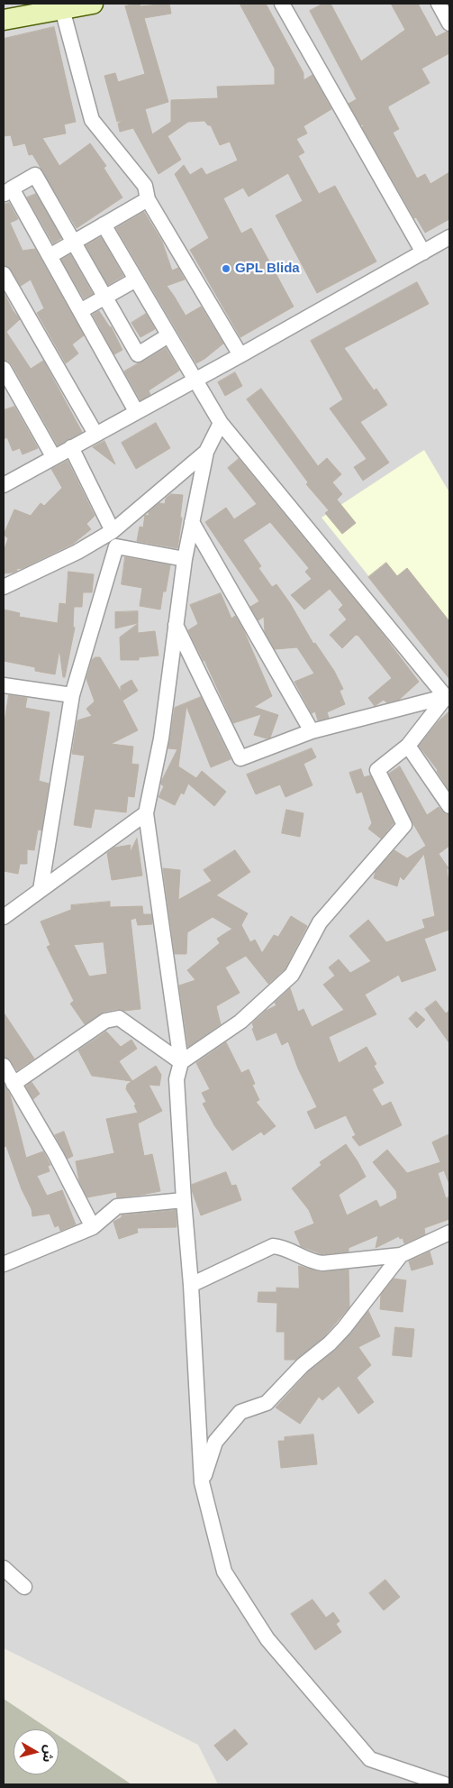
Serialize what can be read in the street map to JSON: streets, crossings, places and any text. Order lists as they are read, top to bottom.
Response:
{
  "places": ["GPL Blida"],
  "north": "right"
}
